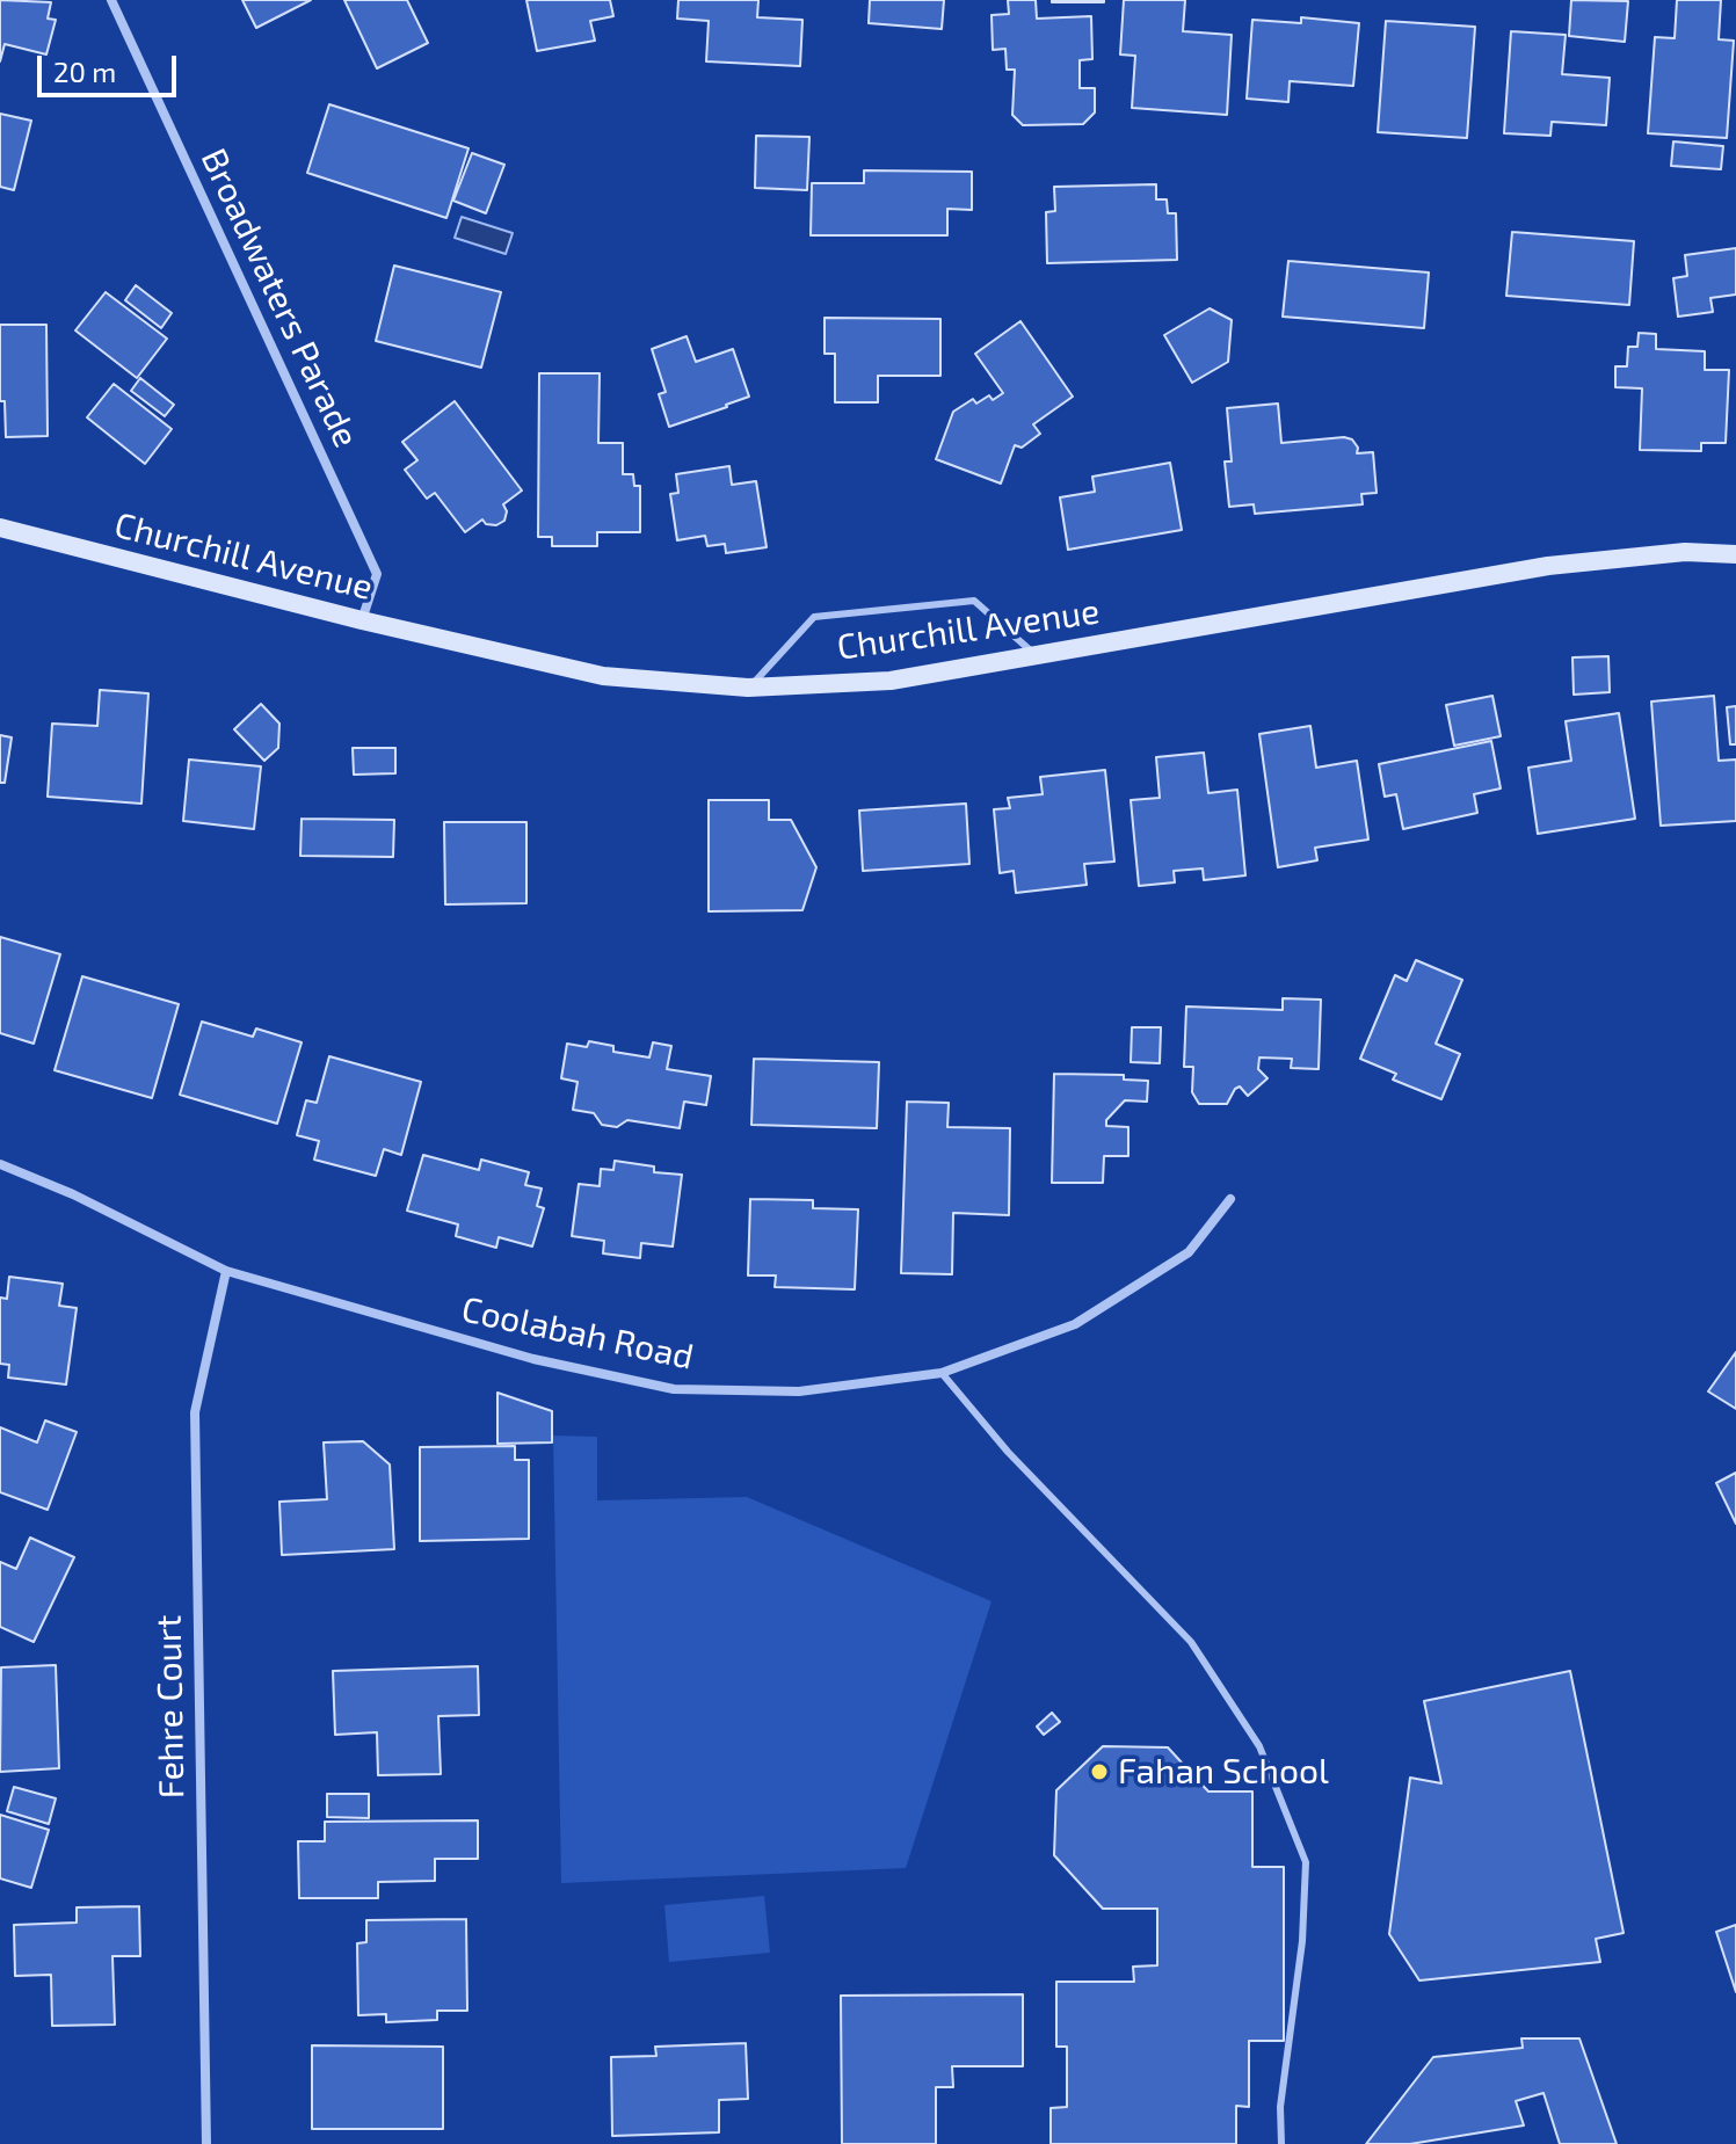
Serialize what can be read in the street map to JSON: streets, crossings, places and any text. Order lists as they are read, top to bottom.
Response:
{
  "streets": {
    "street": [
      "Broadwaters Parade",
      "Churchill Avenue",
      "Coolabah Road",
      "Fehre Court"
    ]
  },
  "crossings": [
    ["Broadwaters Parade", "Churchill Avenue"],
    ["Coolabah Road", "Fehre Court"]
  ],
  "places": ["Fahan School"],
  "scale_bar": "20 m"
}
